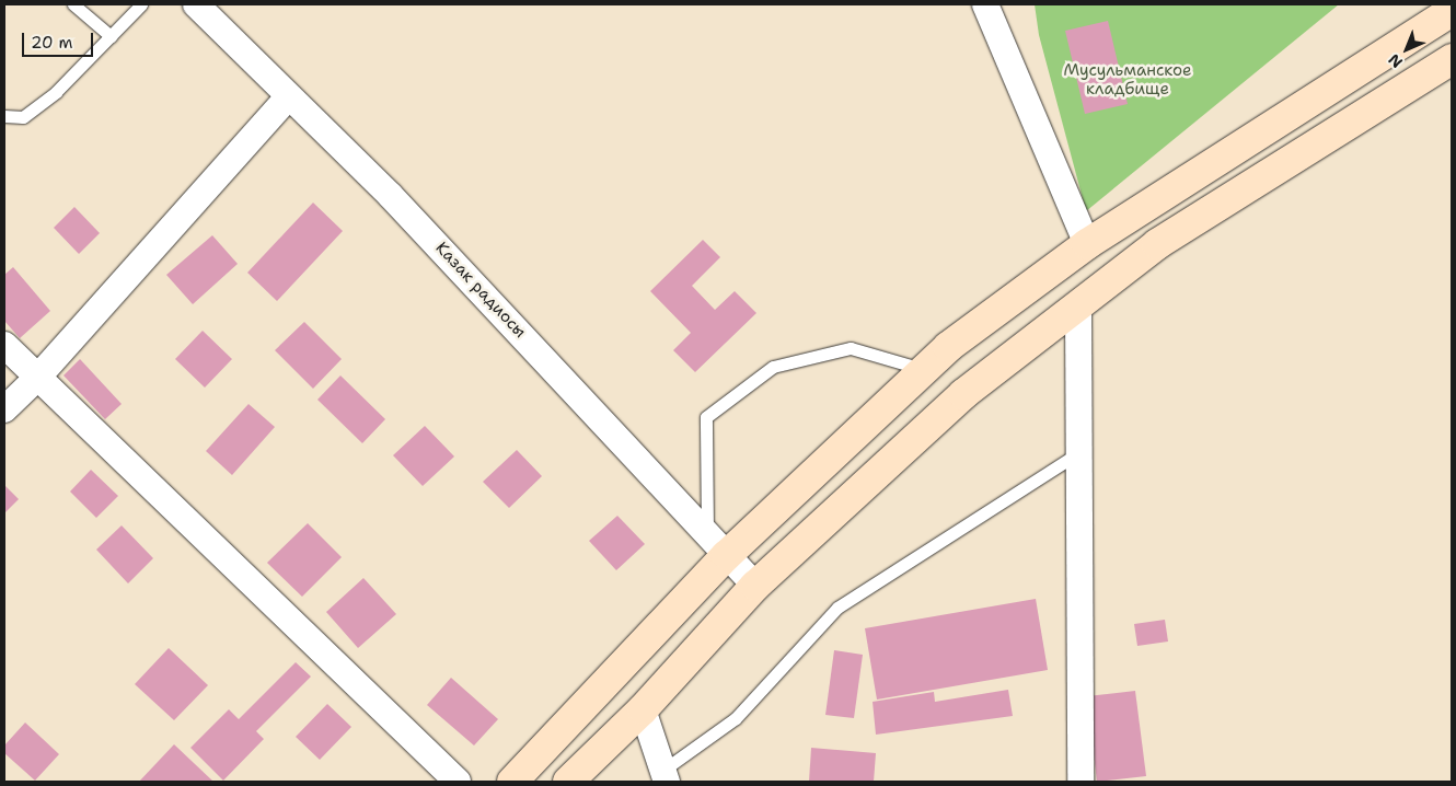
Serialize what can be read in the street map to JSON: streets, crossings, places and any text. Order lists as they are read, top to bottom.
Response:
{
  "streets": {
    "street": ["Казак радиосы"]
  },
  "parks": ["Мусульманское кладбище"],
  "scale_bar": "20 m",
  "north": "bottom left"
}
